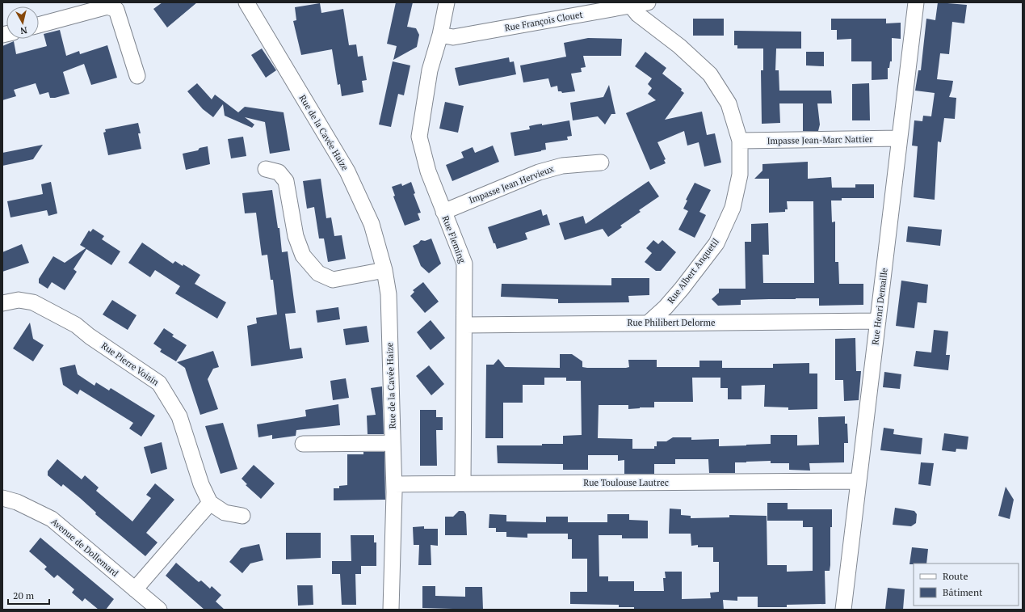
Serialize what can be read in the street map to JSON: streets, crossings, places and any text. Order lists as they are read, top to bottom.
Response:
{
  "streets": {
    "street": [
      "Rue François Clouet",
      "Rue de la Cavée Haize",
      "Impasse Jean-Marc Nattier",
      "Impasse Jean Hervieux",
      "Rue Fleming",
      "Rue Albert Anquetil",
      "Rue Henri Demaille",
      "Rue Philibert Delorme",
      "Rue Pierre Voisin",
      "Rue Toulouse Lautrec",
      "Avenue de Dollemard"
    ]
  },
  "crossings": [
    ["Rue François Clouet", "Rue Fleming"],
    ["Rue François Clouet", "Rue Albert Anquetil"],
    ["Rue de la Cavée Haize", "Rue Toulouse Lautrec"],
    ["Impasse Jean-Marc Nattier", "Rue Albert Anquetil"],
    ["Impasse Jean-Marc Nattier", "Rue Henri Demaille"],
    ["Impasse Jean Hervieux", "Rue Fleming"],
    ["Rue Fleming", "Rue Philibert Delorme"],
    ["Rue Fleming", "Rue Toulouse Lautrec"],
    ["Rue Albert Anquetil", "Rue Philibert Delorme"],
    ["Rue Henri Demaille", "Rue Philibert Delorme"],
    ["Rue Henri Demaille", "Rue Toulouse Lautrec"]
  ],
  "legend": ["Route", "Bâtiment"],
  "scale_bar": "20 m",
  "north": "bottom"
}
